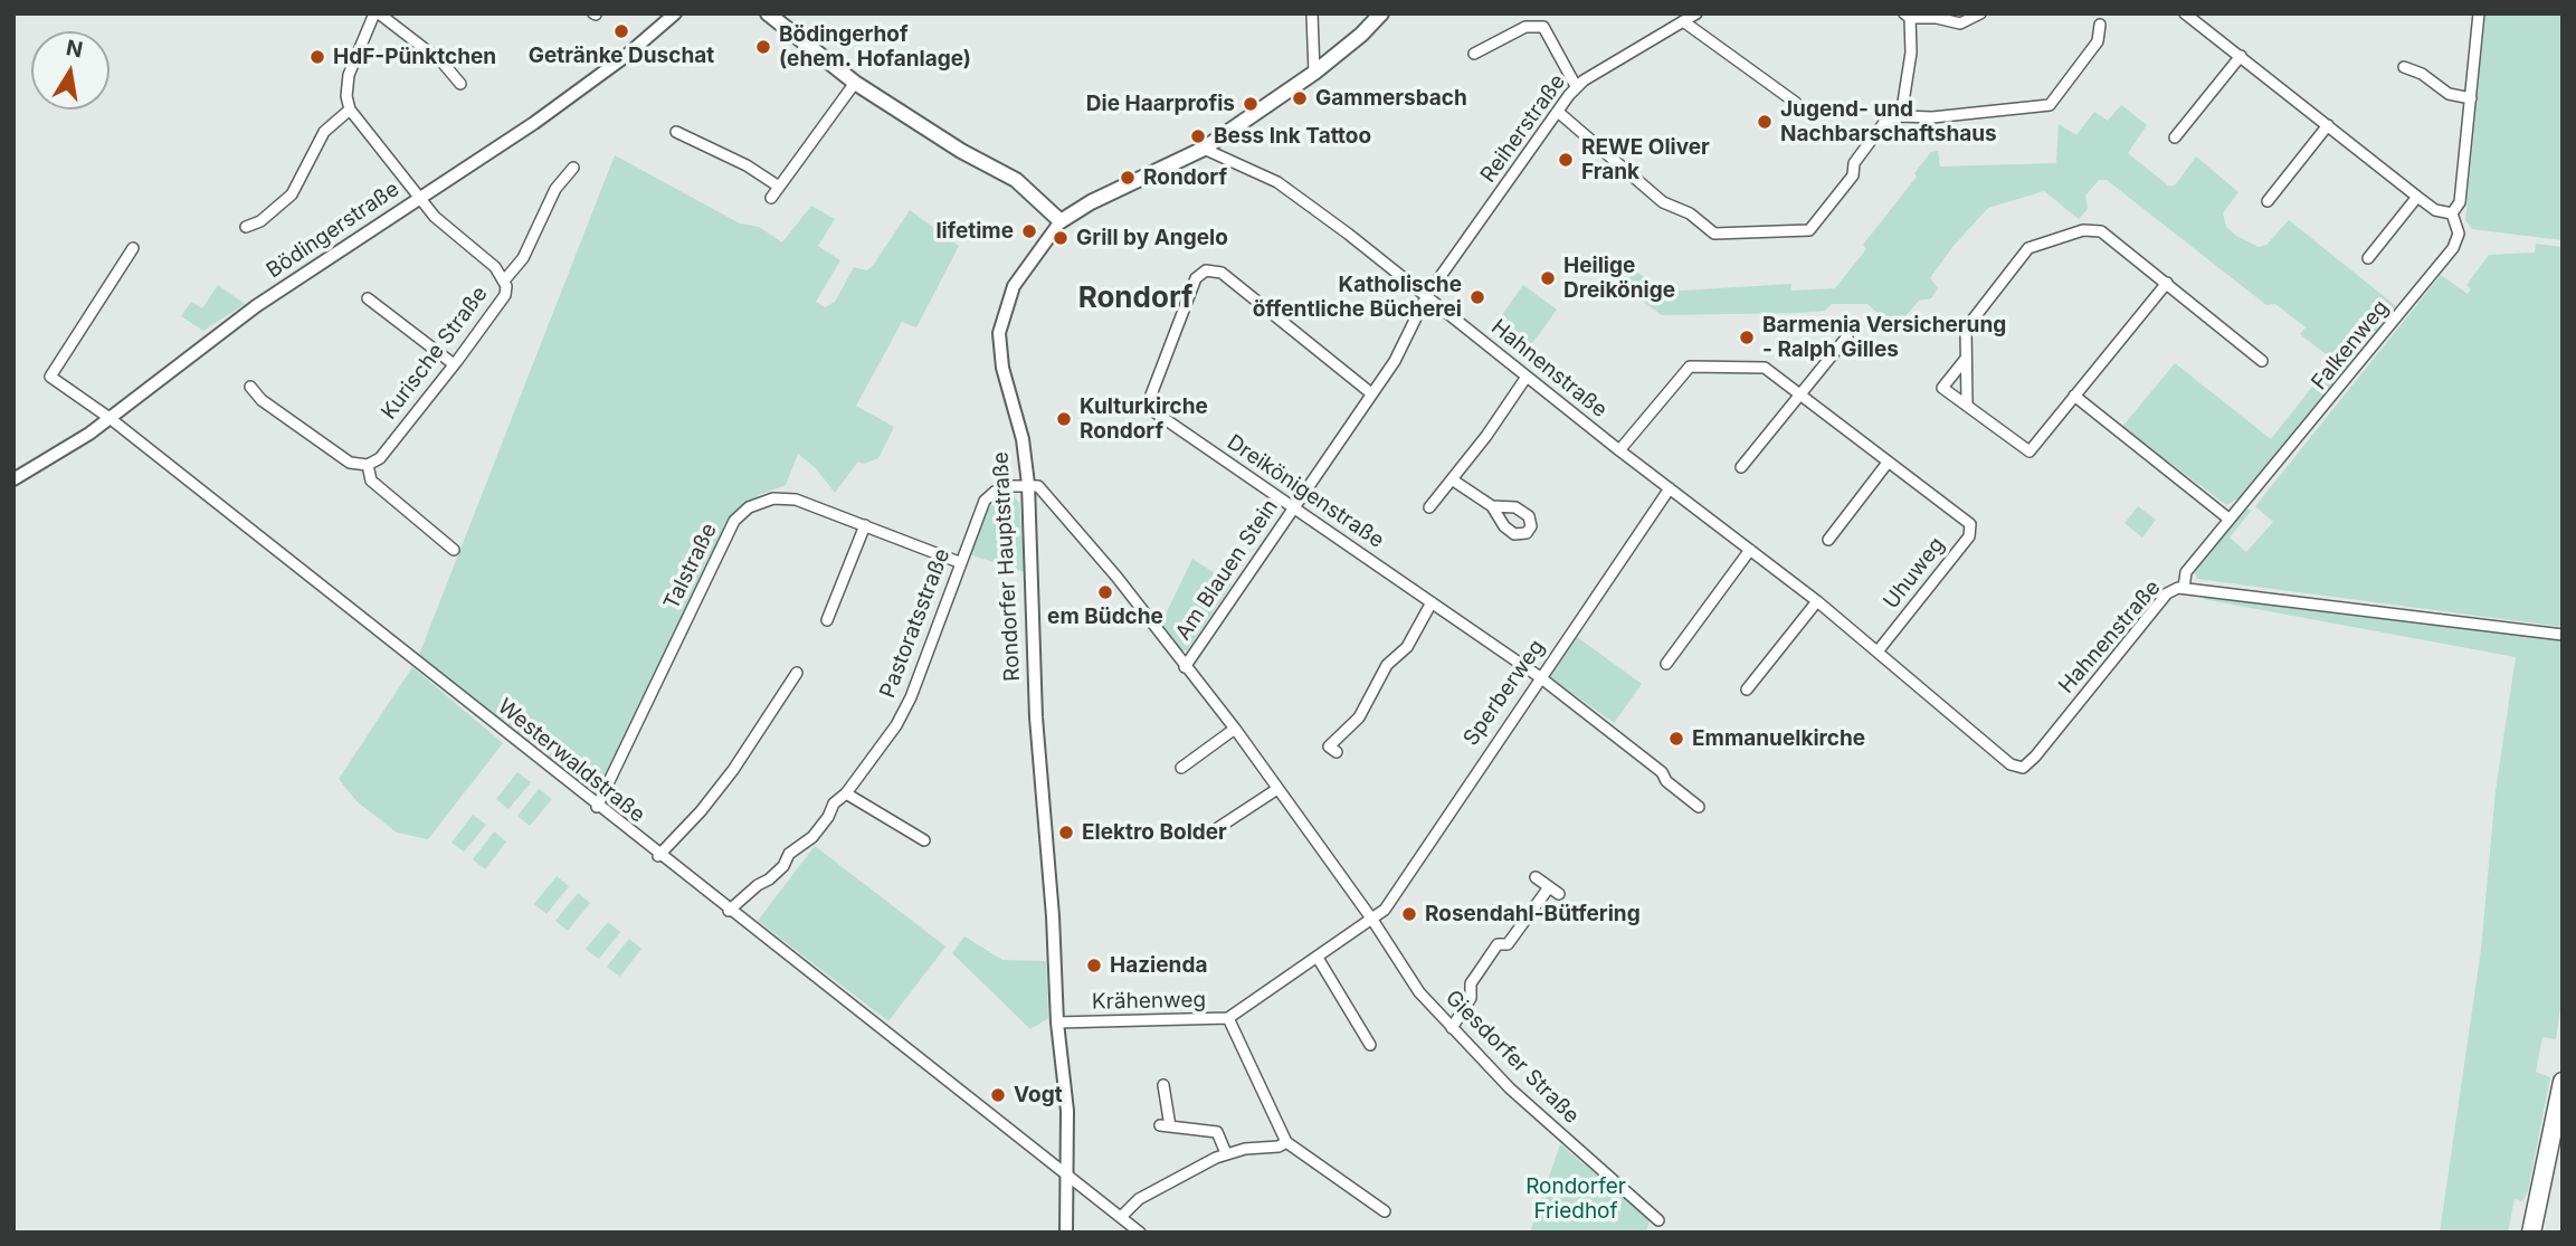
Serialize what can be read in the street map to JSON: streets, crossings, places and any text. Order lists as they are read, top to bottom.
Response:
{
  "streets": {
    "main road": ["Rondorfer Hauptstraße"],
    "street": [
      "Reiherstraße",
      "Bödingerstraße",
      "Falkenweg",
      "Kurische Straße",
      "Hahnenstraße",
      "Dreikönigenstraße",
      "Talstraße",
      "Am Blauen Stein",
      "Uhuweg",
      "Pastoratsstraße",
      "Sperberweg",
      "Westerwaldstraße",
      "Krähenweg",
      "Giesdorfer Straße"
    ]
  },
  "crossings": [
    ["Reiherstraße", "Hahnenstraße"],
    ["Reiherstraße", "Am Blauen Stein"],
    ["Bödingerstraße", "Kurische Straße"],
    ["Bödingerstraße", "Westerwaldstraße"],
    ["Falkenweg", "Hahnenstraße"],
    ["Hahnenstraße", "Rondorfer Hauptstraße"],
    ["Hahnenstraße", "Am Blauen Stein"],
    ["Hahnenstraße", "Uhuweg"],
    ["Hahnenstraße", "Sperberweg"],
    ["Dreikönigenstraße", "Am Blauen Stein"],
    ["Dreikönigenstraße", "Sperberweg"],
    ["Talstraße", "Pastoratsstraße"],
    ["Talstraße", "Westerwaldstraße"],
    ["Rondorfer Hauptstraße", "Pastoratsstraße"],
    ["Rondorfer Hauptstraße", "Westerwaldstraße"],
    ["Rondorfer Hauptstraße", "Krähenweg"],
    ["Rondorfer Hauptstraße", "Giesdorfer Straße"],
    ["Am Blauen Stein", "Giesdorfer Straße"],
    ["Pastoratsstraße", "Westerwaldstraße"],
    ["Pastoratsstraße", "Giesdorfer Straße"],
    ["Sperberweg", "Krähenweg"],
    ["Sperberweg", "Giesdorfer Straße"],
    ["Krähenweg", "Giesdorfer Straße"]
  ],
  "districts": ["Rondorf"],
  "parks": ["Rondorfer Friedhof"],
  "places": [
    "Getränke Duschat",
    "Bödingerhof (ehem. Hofanlage)",
    "HdF-Pünktchen",
    "Gammersbach",
    "Die Haarprofis",
    "Jugend- und Nachbarschaftshaus",
    "Bess Ink Tattoo",
    "REWE Oliver Frank",
    "Rondorf",
    "lifetime",
    "Grill by Angelo",
    "Heilige Dreikönige",
    "Katholische öffentliche Bücherei",
    "Barmenia Versicherung - Ralph Gilles",
    "Kulturkirche Rondorf",
    "em Büdche",
    "Emmanuelkirche",
    "Elektro Bolder",
    "Rosendahl-Bütfering",
    "Hazienda",
    "Vogt"
  ],
  "north": "top"
}
